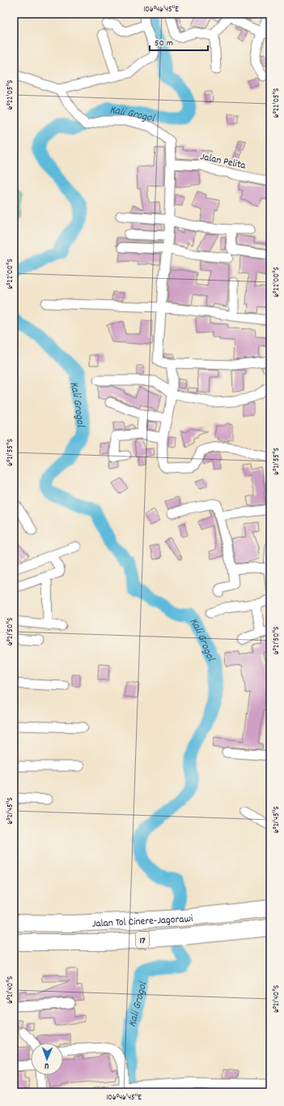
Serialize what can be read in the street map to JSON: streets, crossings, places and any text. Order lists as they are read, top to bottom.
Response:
{
  "streets": {
    "highway": ["Jalan Tol Cinere-Jagorawi", "17"],
    "street": ["Jalan Pelita"]
  },
  "water": ["Kali Grogol"],
  "scale_bar": "50 m",
  "north": "bottom",
  "coordinates": [
    "106°46'45\"E",
    "6°22'05\"S",
    "6°22'00\"S",
    "6°21'55\"S",
    "6°21'50\"S",
    "6°21'45\"S",
    "6°21'40\"S"
  ]
}
